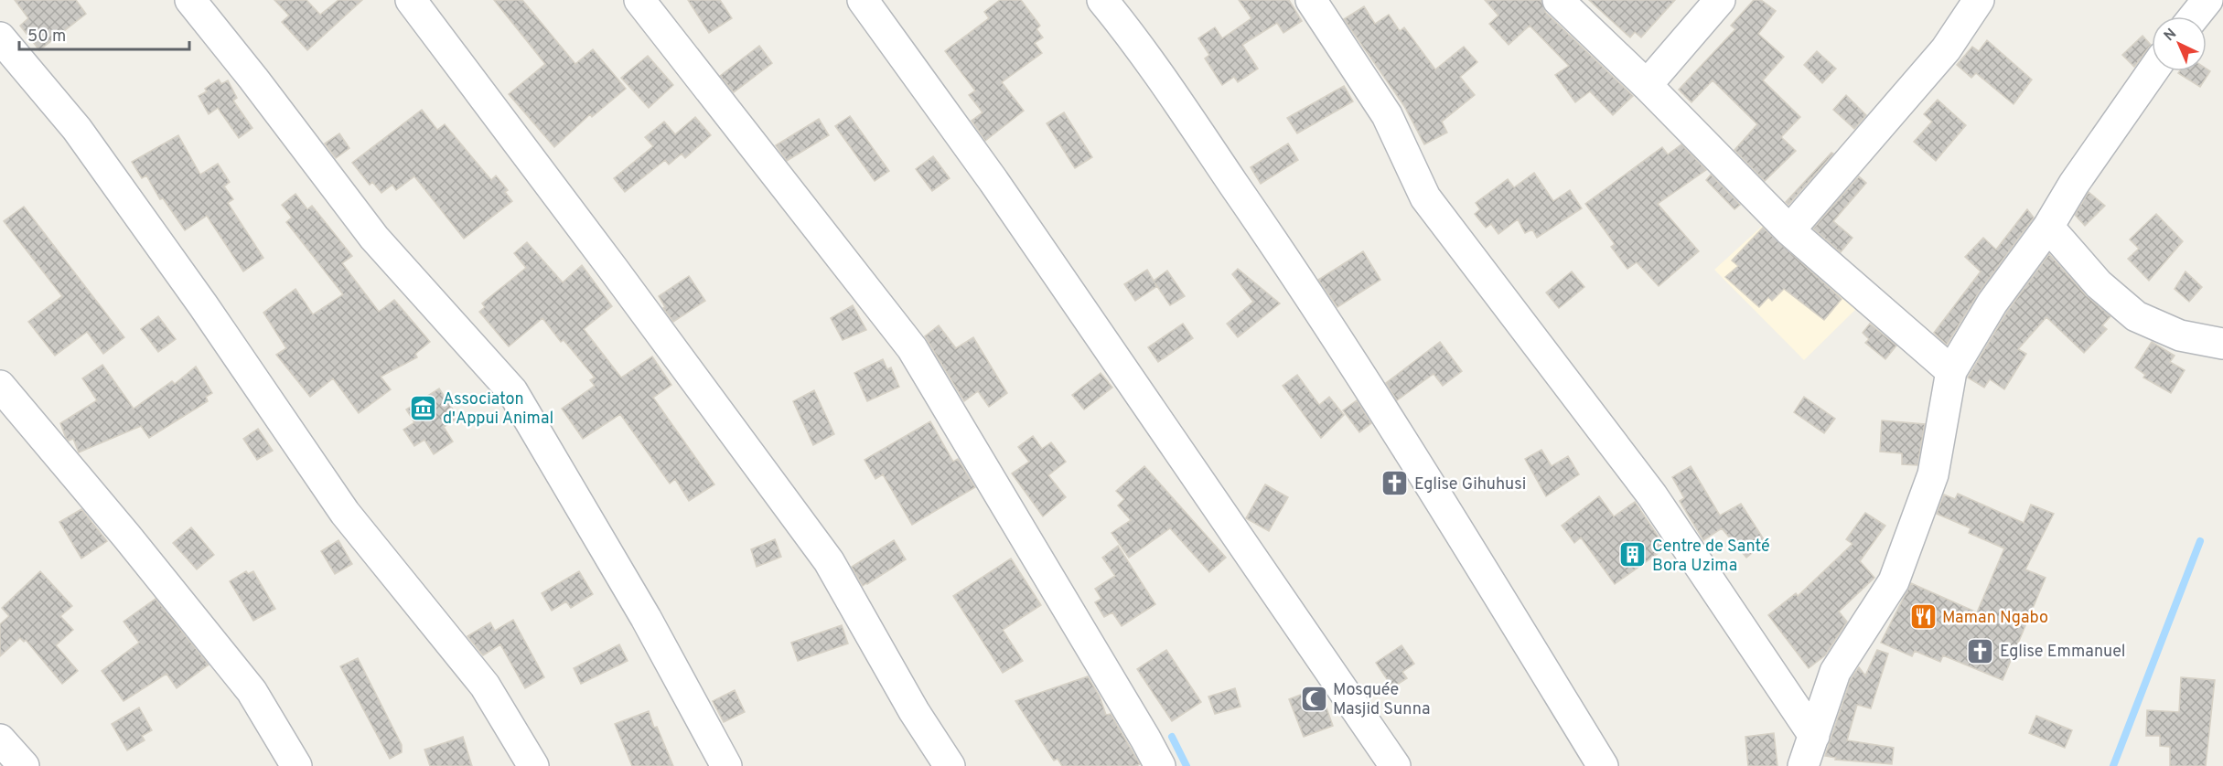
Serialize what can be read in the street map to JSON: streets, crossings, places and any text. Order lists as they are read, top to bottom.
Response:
{
  "places": {
    "museum": ["Associaton d'Appui Animal"],
    "church": ["Eglise Gihuhusi", "Eglise Emmanuel"],
    "building": ["Centre de Santé Bora Uzima"],
    "restaurant": ["Maman Ngabo"],
    "mosque": ["Mosquée Masjid Sunna"]
  },
  "scale_bar": "50 m",
  "north": "top left"
}
